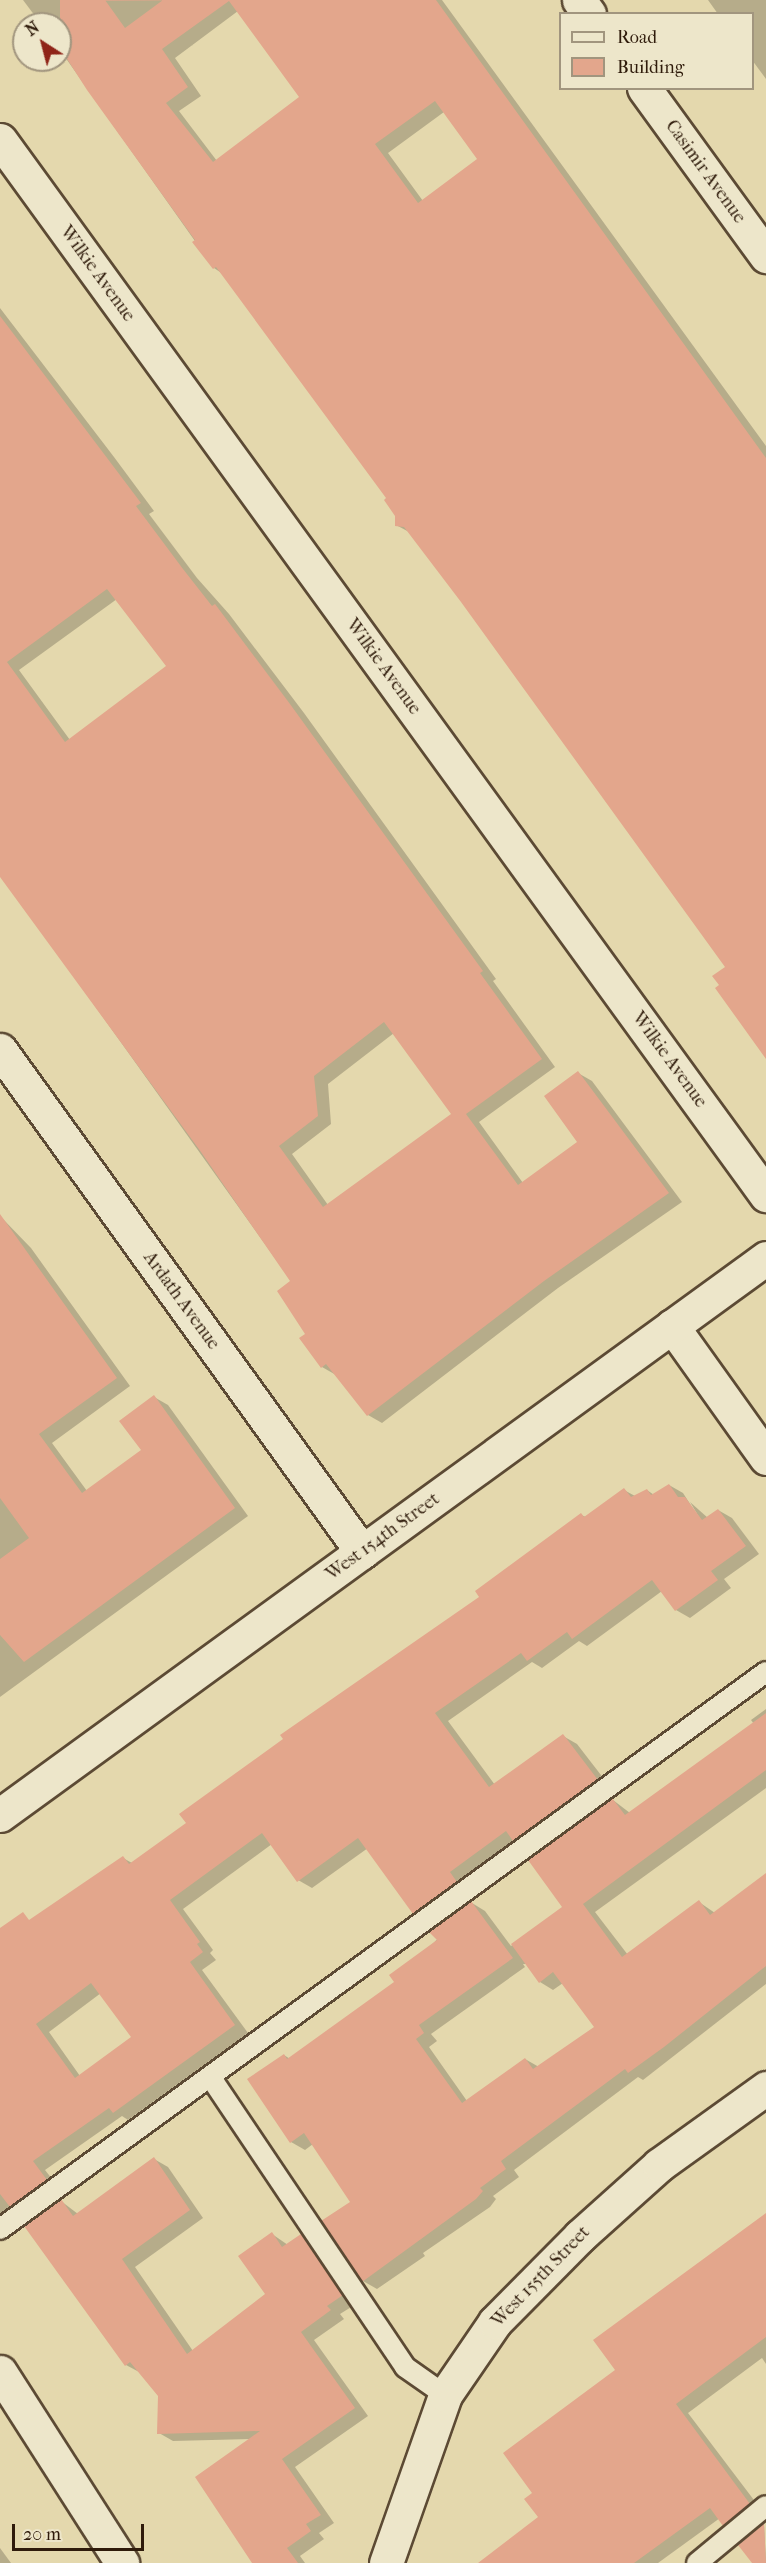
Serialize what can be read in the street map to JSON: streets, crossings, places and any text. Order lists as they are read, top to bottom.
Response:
{
  "streets": {
    "street": [
      "Casimir Avenue",
      "Wilkie Avenue",
      "Ardath Avenue",
      "West 154th Street",
      "West 155th Street"
    ]
  },
  "crossings": [
    ["Ardath Avenue", "West 154th Street"]
  ],
  "legend": ["Road", "Building"],
  "scale_bar": "20 m",
  "north": "top left"
}
